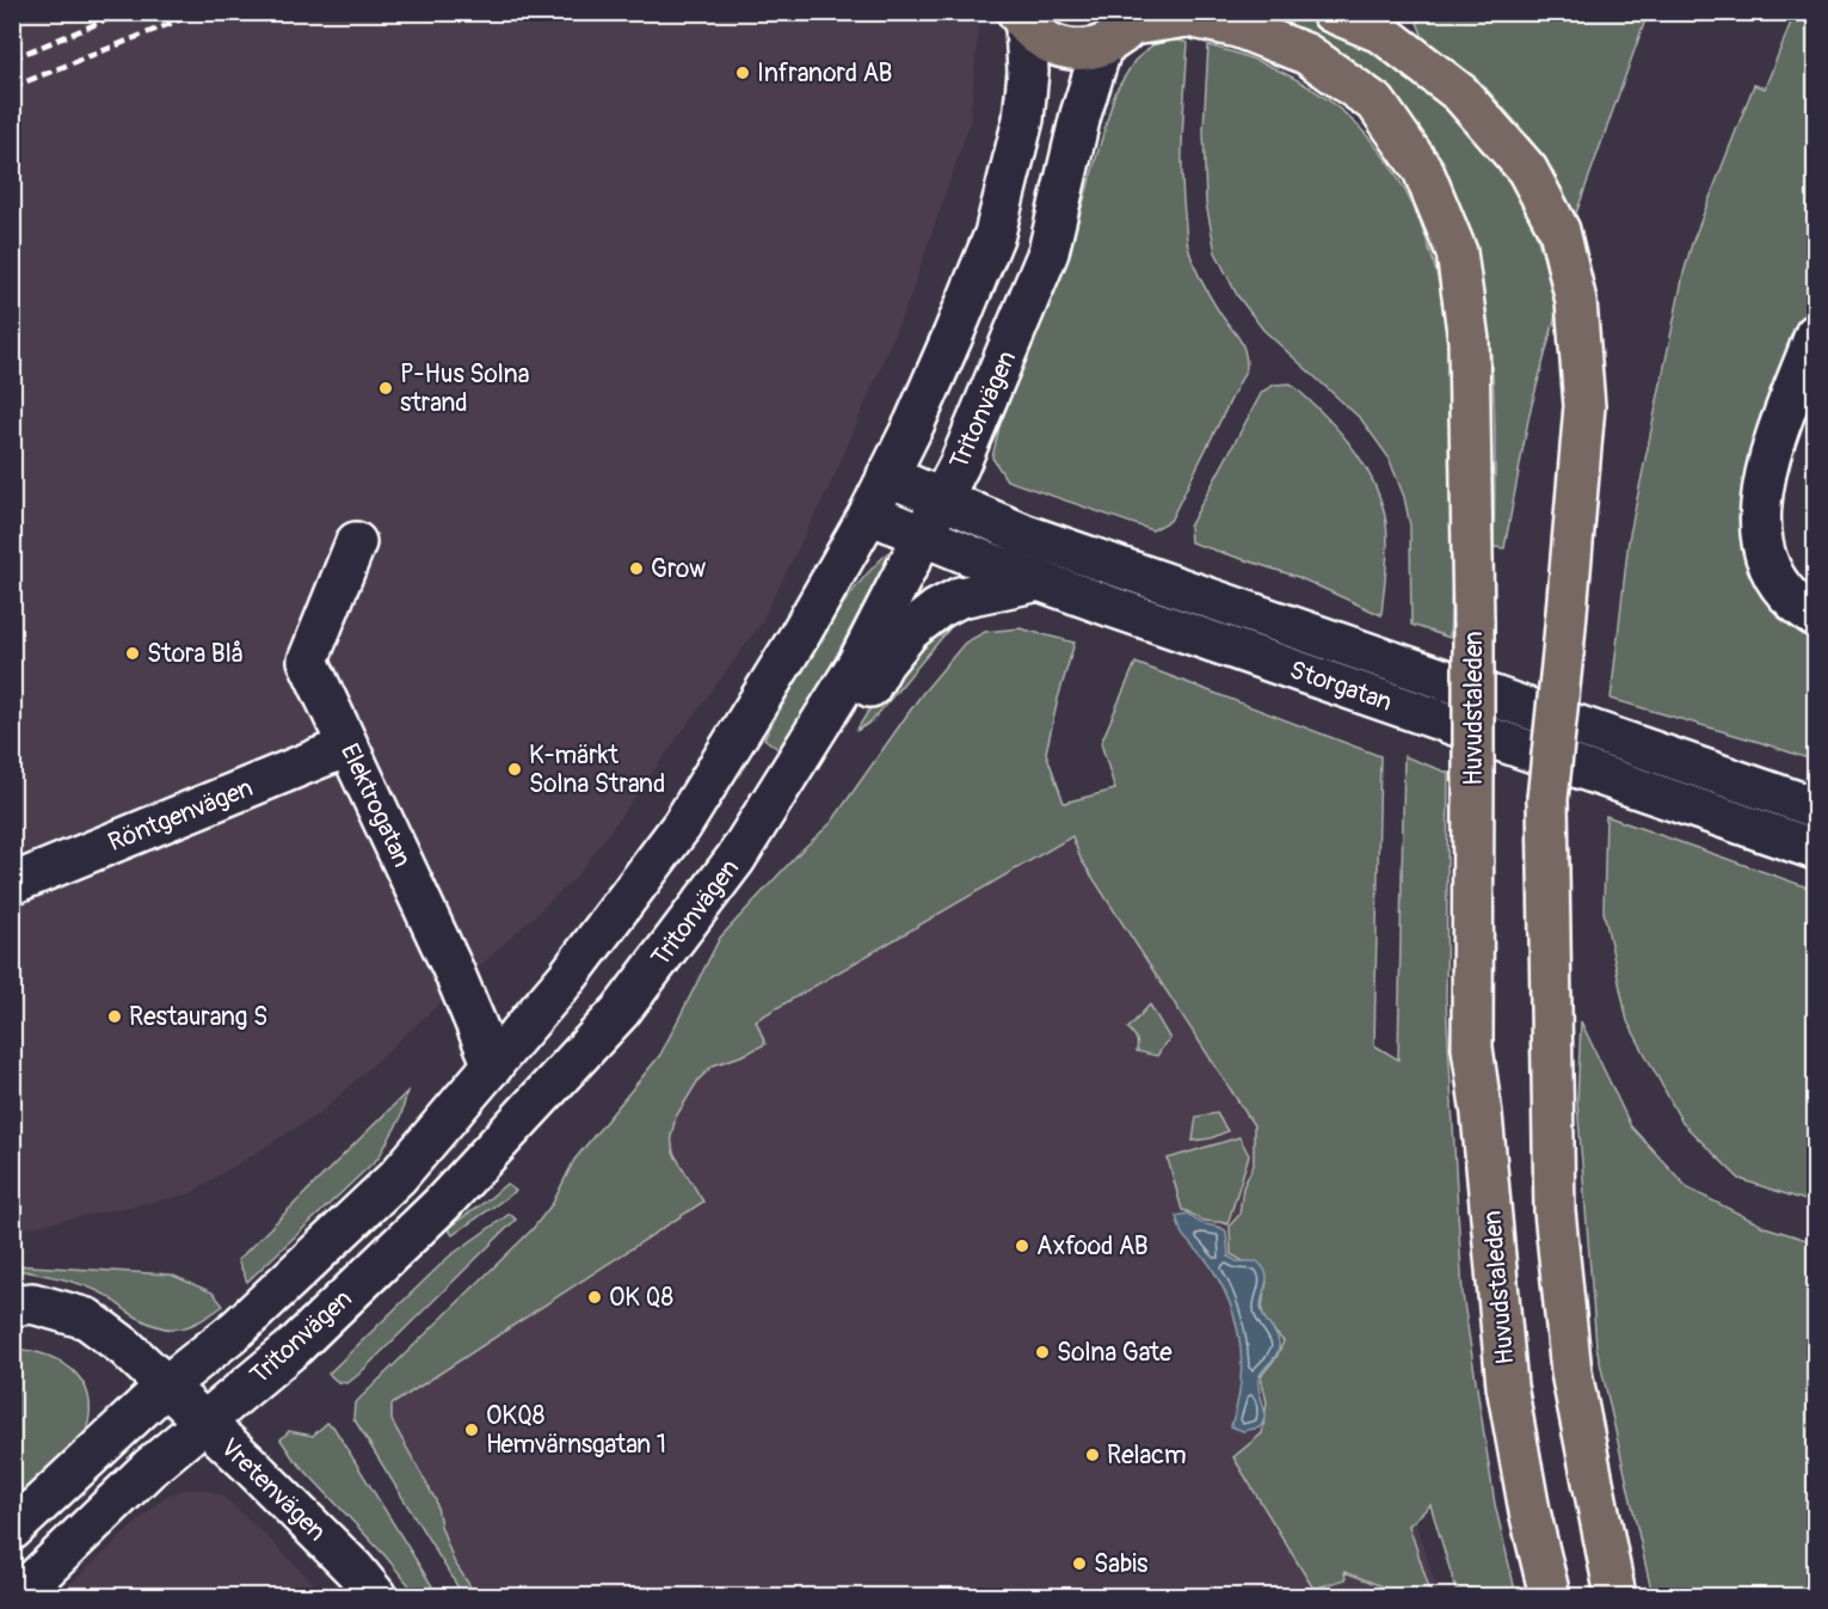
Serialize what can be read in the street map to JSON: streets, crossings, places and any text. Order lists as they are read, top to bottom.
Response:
{
  "streets": {
    "main road": ["Huvudstaleden"],
    "street": [
      "Tritonvägen",
      "Storgatan",
      "Elektrogatan",
      "Röntgenvägen",
      "Vretenvägen"
    ]
  },
  "crossings": [
    ["Tritonvägen", "Storgatan"],
    ["Tritonvägen", "Huvudstaleden"],
    ["Tritonvägen", "Elektrogatan"],
    ["Tritonvägen", "Vretenvägen"],
    ["Elektrogatan", "Röntgenvägen"]
  ],
  "places": [
    "Infranord AB",
    "P-Hus Solna strand",
    "Grow",
    "Stora Blå",
    "K-märkt Solna Strand",
    "Restaurang S",
    "Axfood AB",
    "OK Q8",
    "Solna Gate",
    "OKQ8 Hemvärnsgatan 1",
    "Relacm",
    "Sabis"
  ]
}
